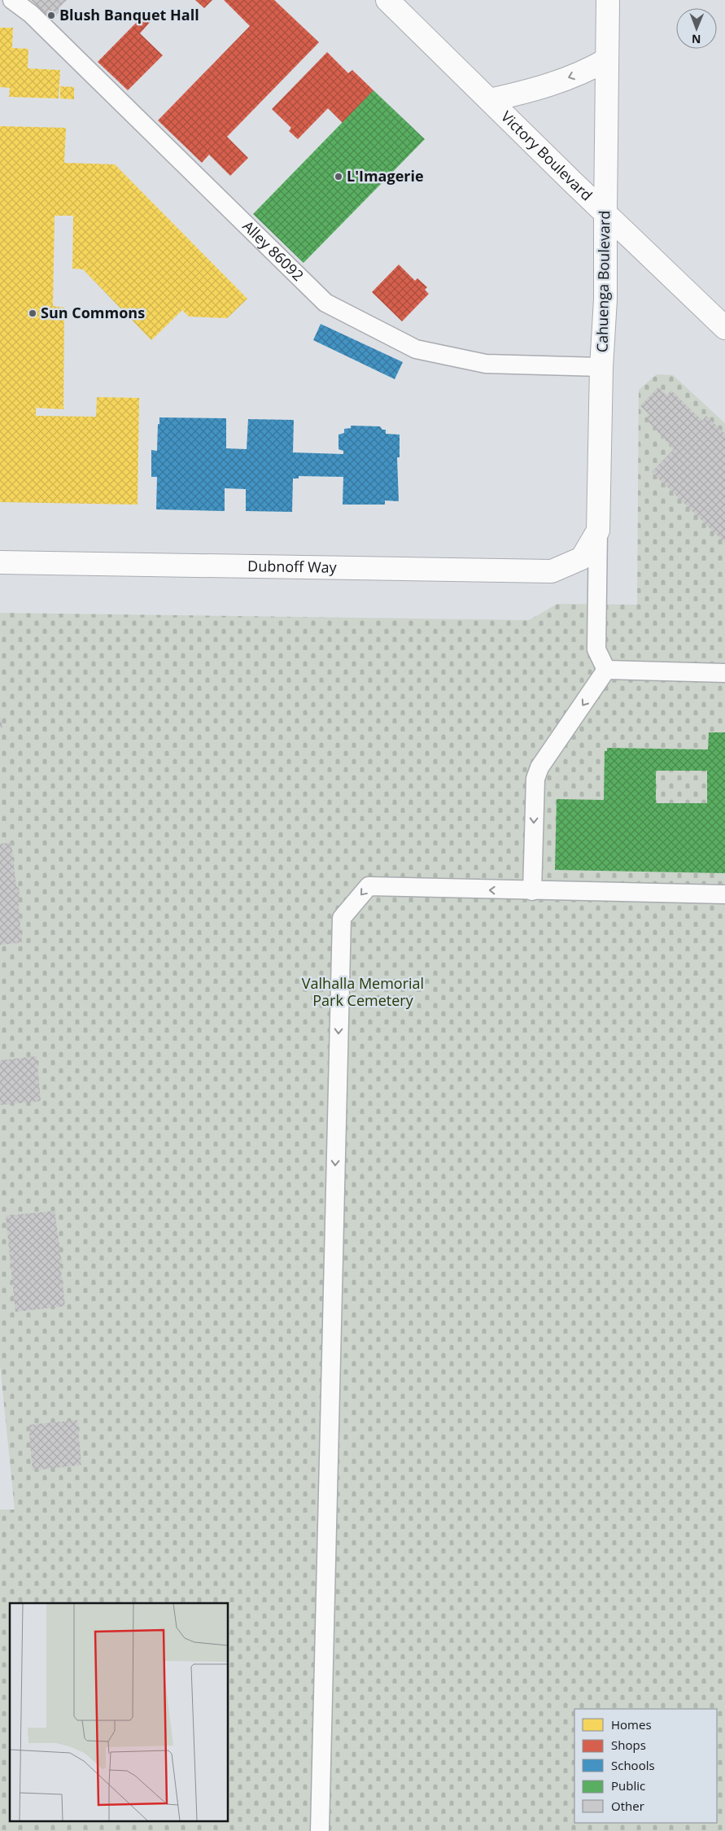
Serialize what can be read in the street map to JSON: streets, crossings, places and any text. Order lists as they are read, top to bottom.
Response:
{
  "streets": {
    "street": ["Victory Boulevard", "Cahuenga Boulevard", "Dubnoff Way"],
    "lane": ["Alley 86092"]
  },
  "crossings": [
    ["Victory Boulevard", "Cahuenga Boulevard"],
    ["Alley 86092", "Cahuenga Boulevard"],
    ["Cahuenga Boulevard", "Dubnoff Way"]
  ],
  "parks": ["Valhalla Memorial Park Cemetery"],
  "places": ["Blush Banquet Hall", "L'Imagerie", "Sun Commons"],
  "legend": [
    "Homes",
    "Shops",
    "Schools",
    "Public",
    "Other"
  ],
  "north": "bottom"
}
